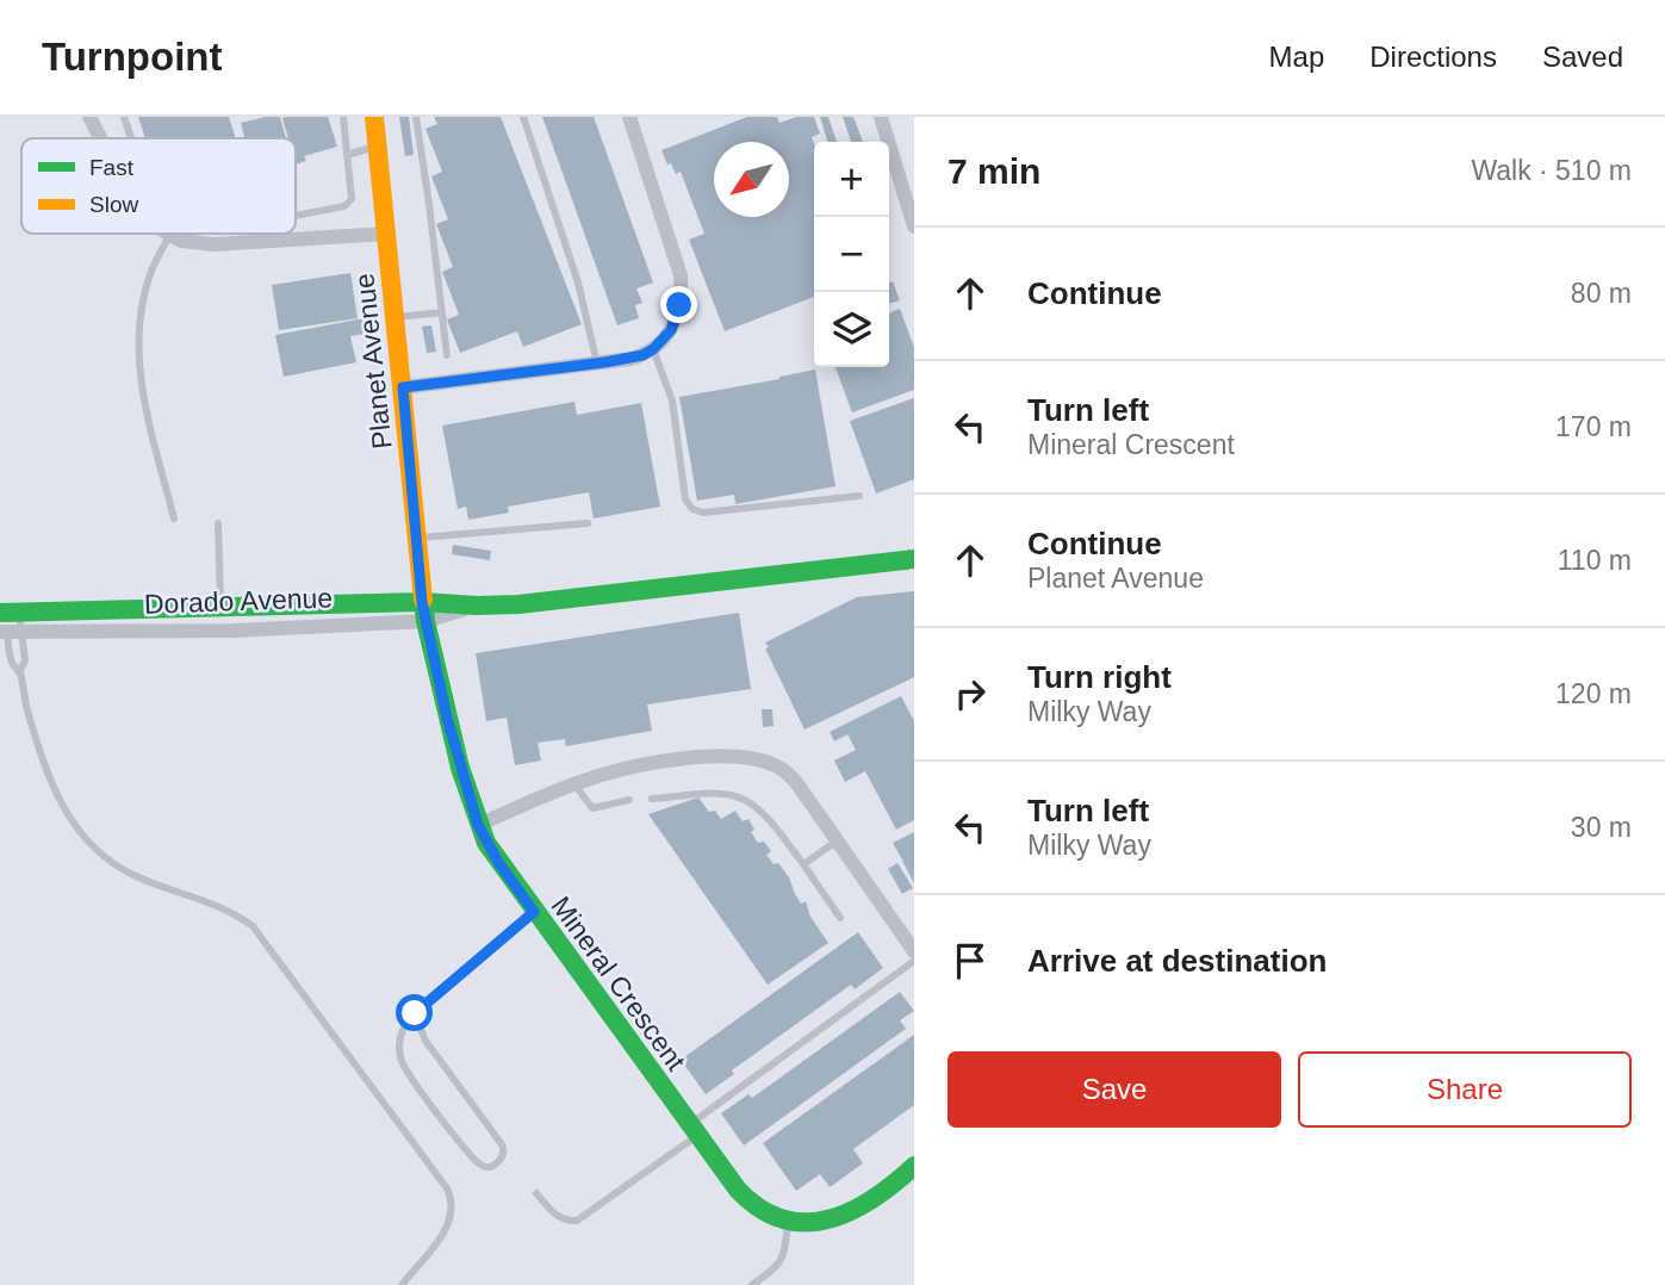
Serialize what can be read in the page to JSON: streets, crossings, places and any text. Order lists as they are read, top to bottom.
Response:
{
  "streets": {
    "street": ["Planet Avenue", "Dorado Avenue", "Mineral Crescent"]
  },
  "crossings": [
    ["Planet Avenue", "Dorado Avenue"],
    ["Planet Avenue", "Mineral Crescent"],
    ["Dorado Avenue", "Mineral Crescent"]
  ],
  "legend": ["Fast", "Slow"],
  "north": "bottom left",
  "page": {
    "header": "Turnpoint",
    "nav": ["Map", "Directions", "Saved"],
    "heading": ["7 min", "Walk · 510 m"],
    "map_buttons": ["+", "−"],
    "list": [
      ["Continue", "80 m"],
      ["Turn left", "Mineral Crescent", "170 m"],
      ["Continue", "Planet Avenue", "110 m"],
      ["Turn right", "Milky Way", "120 m"],
      ["Turn left", "Milky Way", "30 m"],
      "Arrive at destination"
    ],
    "buttons": ["Save", "Share"]
  }
}
